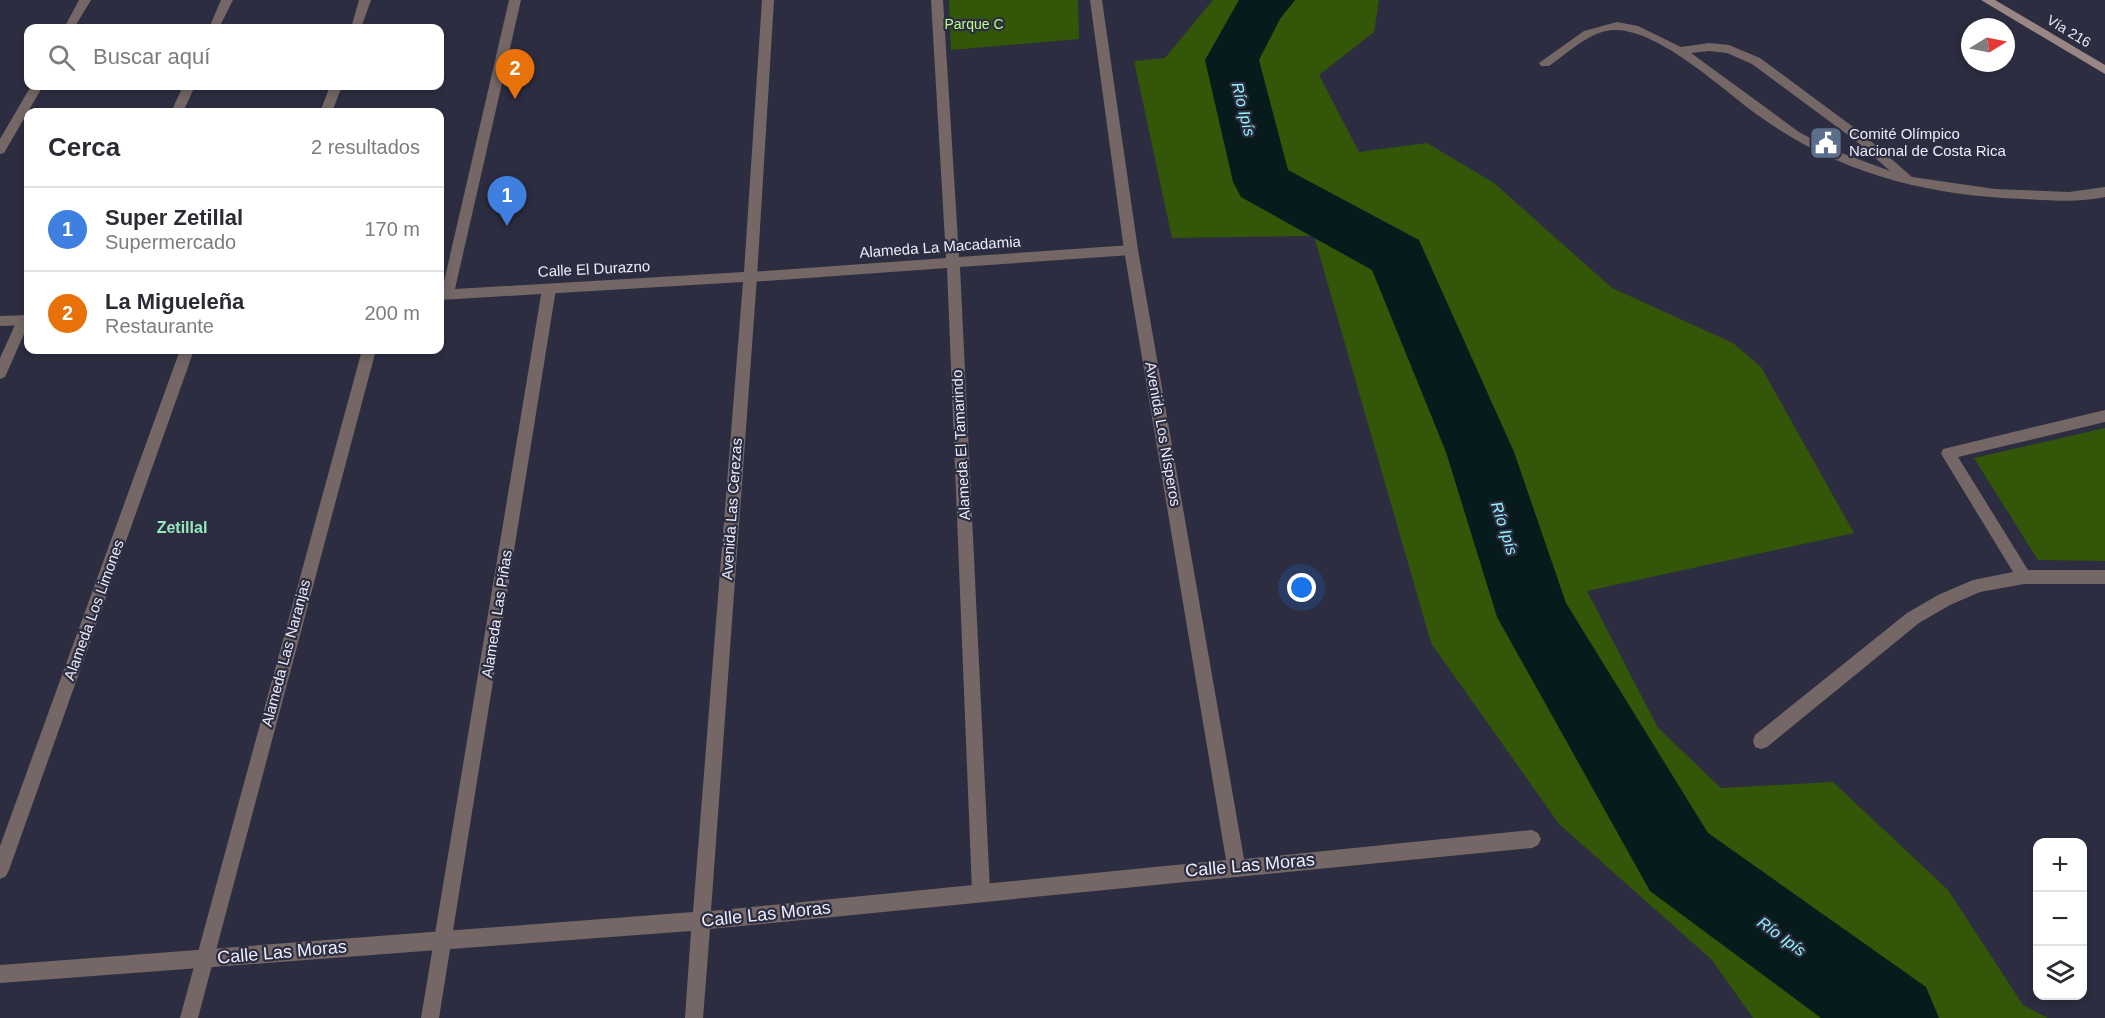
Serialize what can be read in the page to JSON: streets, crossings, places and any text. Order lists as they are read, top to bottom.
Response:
{
  "streets": {
    "main road": ["Vía 216"],
    "street": [
      "Alameda La Macadamia",
      "Calle El Durazno",
      "Avenida Los Nísperos",
      "Alameda El Tamarindo",
      "Avenida Las Cerezas",
      "Alameda Los Limones",
      "Alameda Las Piñas",
      "Alameda Las Naranjas",
      "Calle Las Moras"
    ]
  },
  "crossings": [
    ["Alameda La Macadamia", "Calle El Durazno"],
    ["Alameda La Macadamia", "Avenida Los Nísperos"],
    ["Alameda La Macadamia", "Alameda El Tamarindo"],
    ["Alameda La Macadamia", "Avenida Las Cerezas"],
    ["Calle El Durazno", "Avenida Las Cerezas"],
    ["Calle El Durazno", "Alameda Las Piñas"],
    ["Avenida Los Nísperos", "Calle Las Moras"],
    ["Alameda El Tamarindo", "Calle Las Moras"],
    ["Avenida Las Cerezas", "Calle Las Moras"],
    ["Alameda Las Piñas", "Calle Las Moras"],
    ["Alameda Las Naranjas", "Calle Las Moras"]
  ],
  "districts": ["Zetillal"],
  "water": ["Río Ipís"],
  "parks": ["Parque C"],
  "places": {
    "public building": ["Comité Olímpico Nacional de Costa Rica"]
  },
  "north": "right",
  "page": {
    "search": "Buscar aquí",
    "pins": ["2", "1"],
    "heading": ["Cerca", "2 resultados"],
    "list": [
      {
        "mark": "1",
        "name": "Super Zetillal",
        "note": "Supermercado",
        "value": "170 m"
      },
      {
        "mark": "2",
        "name": "La Migueleña",
        "note": "Restaurante",
        "value": "200 m"
      }
    ],
    "map_buttons": ["+", "−"]
  }
}
